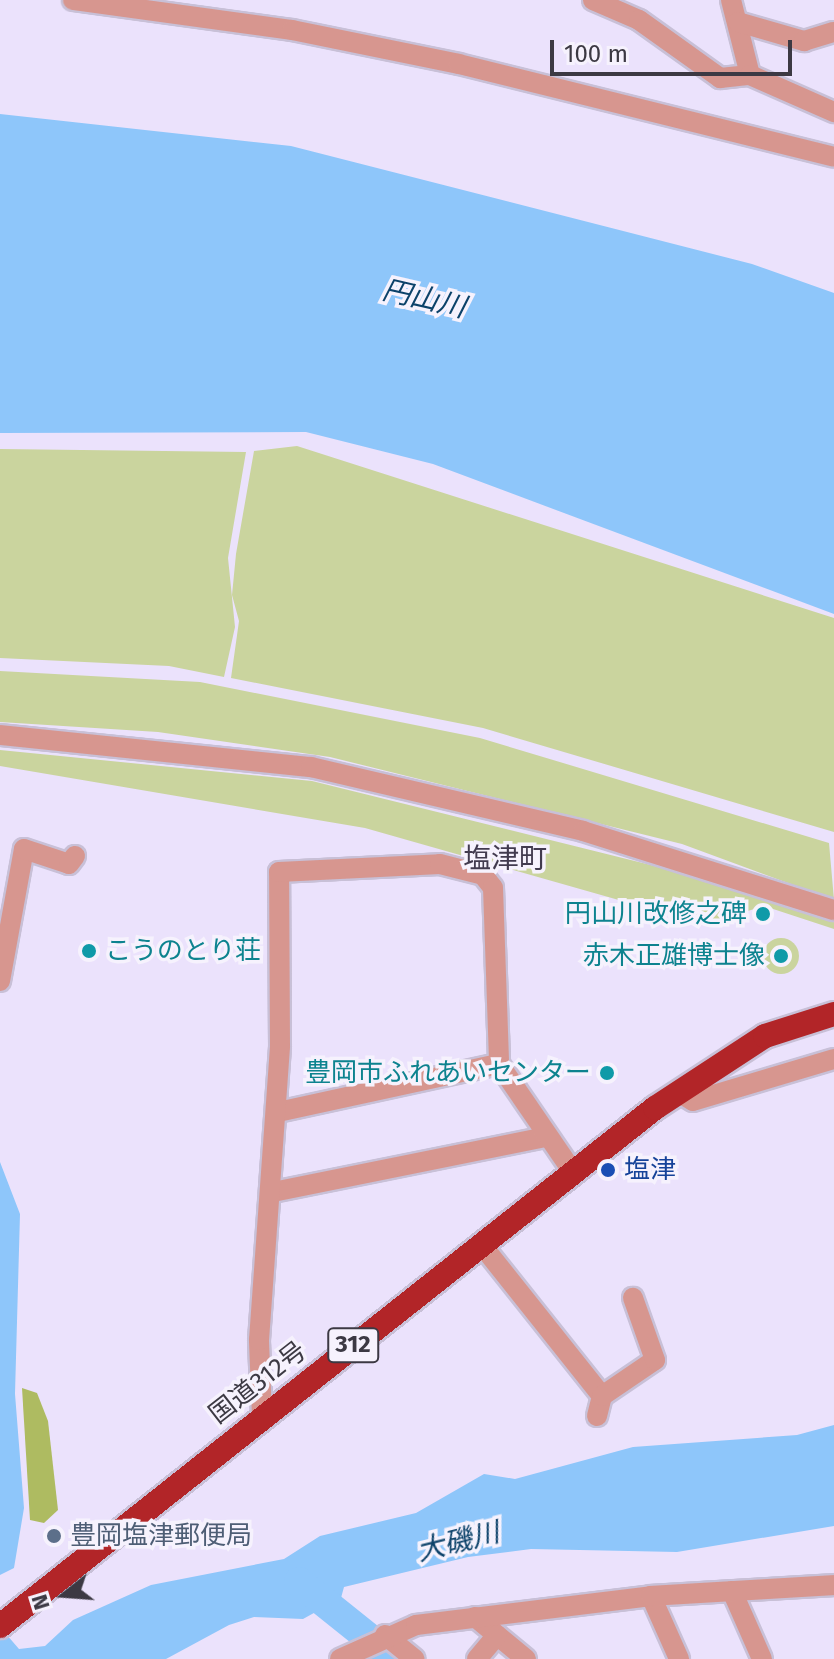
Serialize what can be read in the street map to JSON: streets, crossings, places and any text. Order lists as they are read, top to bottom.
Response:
{
  "streets": {
    "highway": ["312", "国道312号"]
  },
  "districts": ["塩津町"],
  "water": ["円山川", "大磯川"],
  "places": [
    "円山川改修之碑",
    "こうのとり荘",
    "赤木正雄博士像",
    "豊岡市ふれあいセンター",
    "塩津",
    "豊岡塩津郵便局"
  ],
  "scale_bar": "100 m",
  "north": "left"
}
